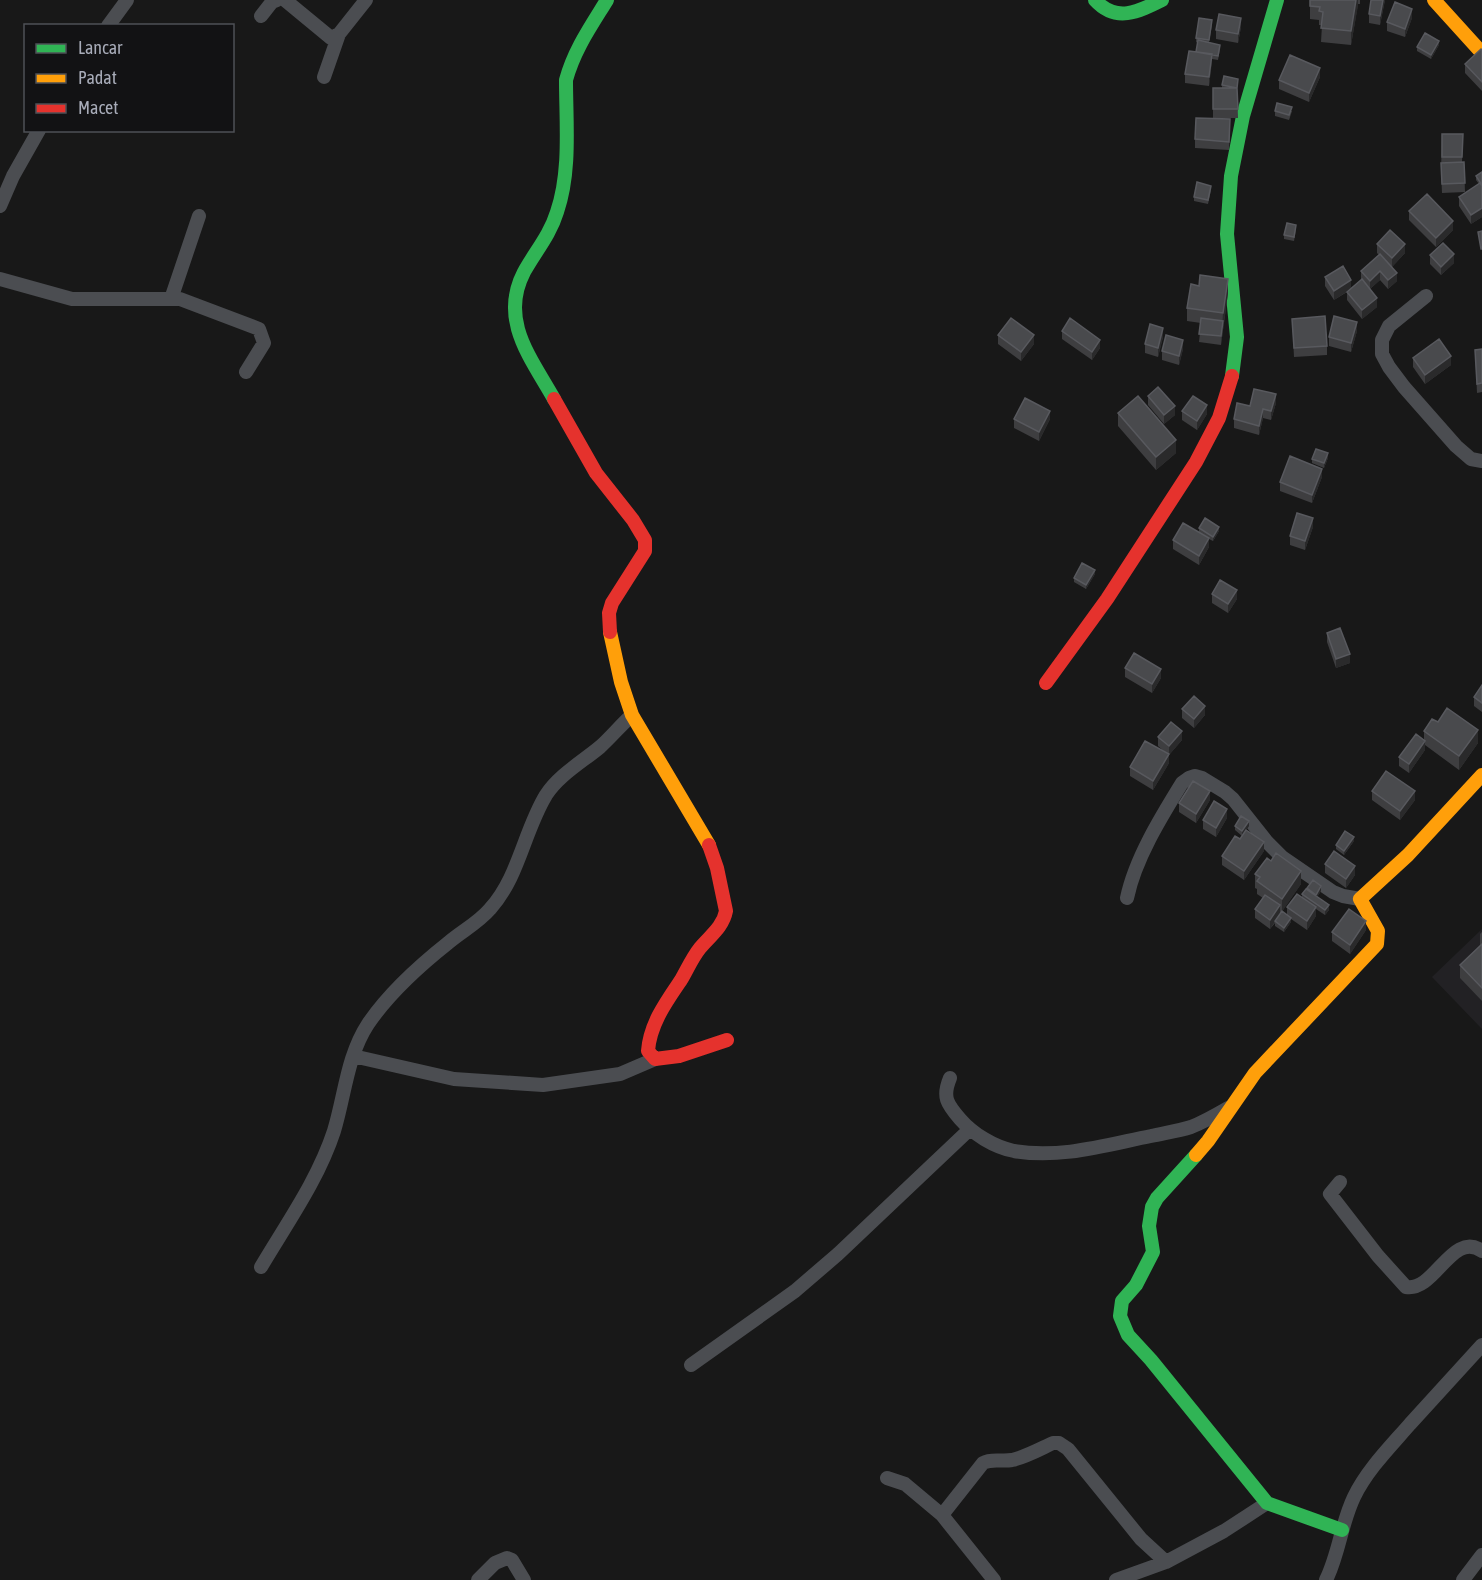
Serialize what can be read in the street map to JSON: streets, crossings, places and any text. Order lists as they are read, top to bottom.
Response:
{
  "legend": ["Lancar", "Padat", "Macet"]
}
